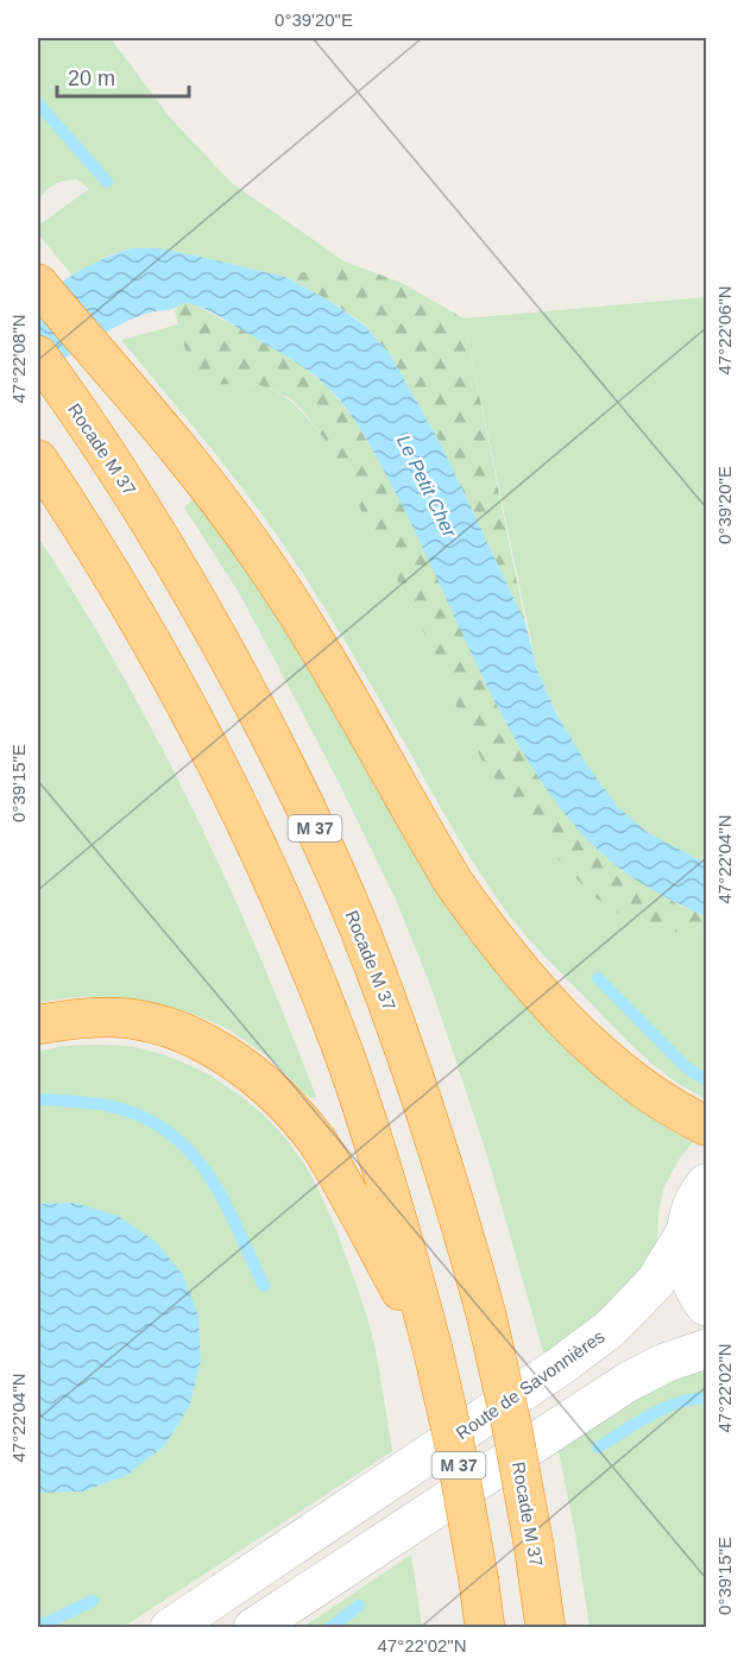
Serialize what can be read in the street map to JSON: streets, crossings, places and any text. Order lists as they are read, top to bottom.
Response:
{
  "streets": {
    "highway": ["Rocade M 37", "M 37"],
    "main road": ["Route de Savonnières"]
  },
  "water": ["Le Petit Cher"],
  "scale_bar": "20 m",
  "coordinates": [
    "0°39'20\"E",
    "47°22'06\"N",
    "47°22'08\"N",
    "0°39'15\"E",
    "47°22'04\"N",
    "47°22'02\"N"
  ]
}
